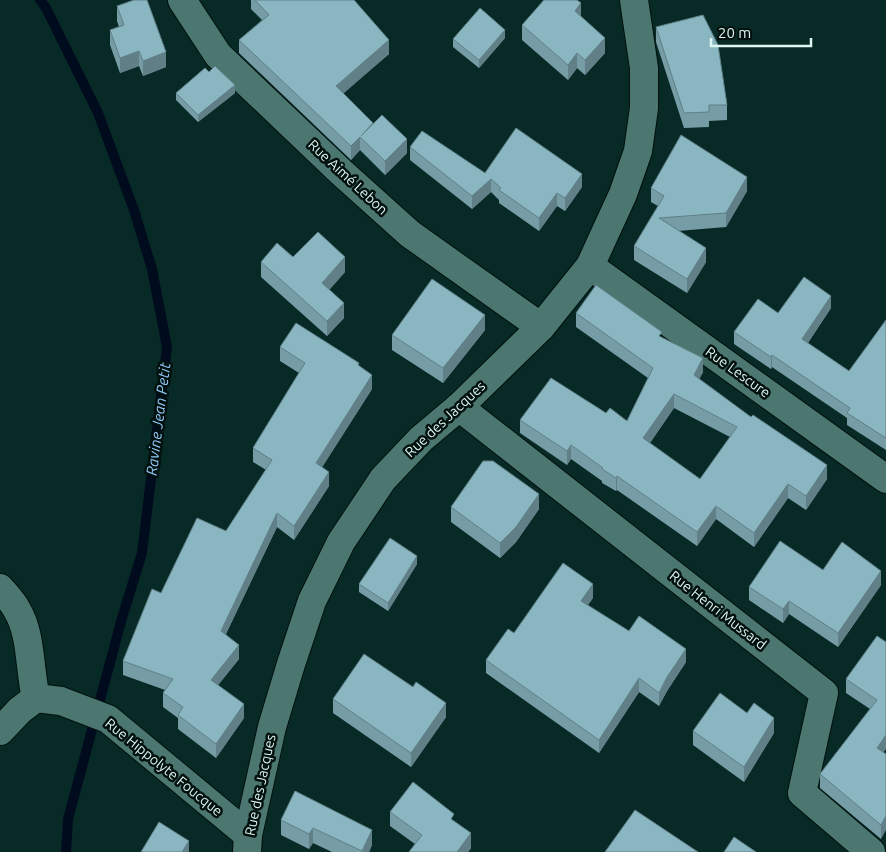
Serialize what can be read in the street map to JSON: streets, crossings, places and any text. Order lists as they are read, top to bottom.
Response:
{
  "streets": {
    "street": [
      "Rue Aimé Lebon",
      "Rue Lescure",
      "Rue des Jacques",
      "Rue Henri Mussard",
      "Rue Hippolyte Foucque"
    ]
  },
  "crossings": [
    ["Rue Aimé Lebon", "Rue des Jacques"],
    ["Rue Lescure", "Rue des Jacques"],
    ["Rue des Jacques", "Rue Henri Mussard"],
    ["Rue des Jacques", "Rue Hippolyte Foucque"]
  ],
  "water": ["Ravine Jean Petit"],
  "scale_bar": "20 m"
}
